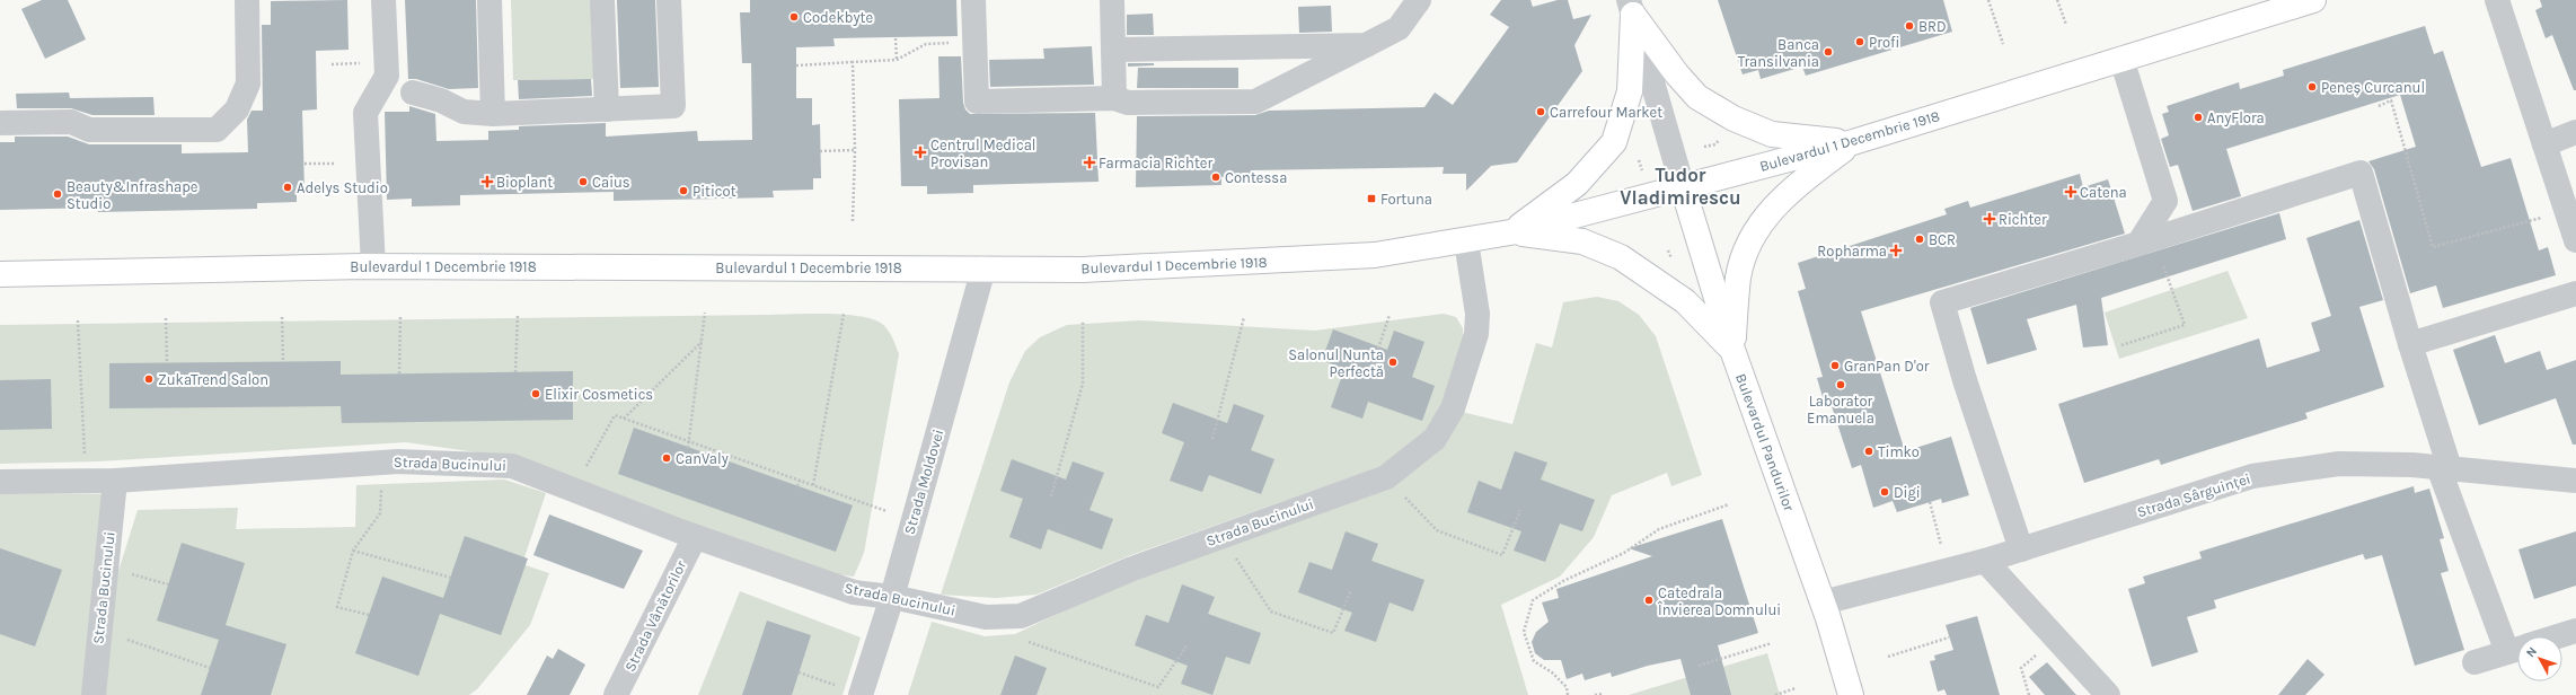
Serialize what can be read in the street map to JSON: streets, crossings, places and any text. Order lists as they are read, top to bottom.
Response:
{
  "streets": {
    "main road": ["Bulevardul 1 Decembrie 1918", "Bulevardul Pandurilor"],
    "street": [
      "Strada Bucinului",
      "Strada Moldovei",
      "Strada Sârguinței",
      "Strada Vânătorilor"
    ]
  },
  "crossings": [
    ["Bulevardul 1 Decembrie 1918", "Bulevardul Pandurilor"],
    ["Bulevardul 1 Decembrie 1918", "Strada Bucinului"],
    ["Bulevardul 1 Decembrie 1918", "Strada Moldovei"],
    ["Bulevardul Pandurilor", "Strada Sârguinței"],
    ["Strada Bucinului", "Strada Moldovei"],
    ["Strada Bucinului", "Strada Vânătorilor"]
  ],
  "districts": ["Tudor Vladimirescu"],
  "places": {
    "other": [
      "Codekbyte",
      "BRD",
      "Profi",
      "Banca Transilvania",
      "Peneș Curcanul",
      "Carrefour Market",
      "AnyFlora",
      "Contessa",
      "Caius",
      "Adelys Studio",
      "Piticot",
      "Beauty&Infrashape Studio",
      "BCR",
      "Salonul Nunta Perfectă",
      "GranPan D'or",
      "ZukaTrend Salon",
      "Laborator Emanuela",
      "Elixir Cosmetics",
      "Timko",
      "CanValy",
      "Digi",
      "Catedrala Învierea Domnului"
    ],
    "health": [
      "Centrul Medical Provisan",
      "Farmacia Richter",
      "Bioplant",
      "Catena",
      "Richter",
      "Ropharma"
    ],
    "transit": ["Fortuna"]
  },
  "north": "top left"
}
